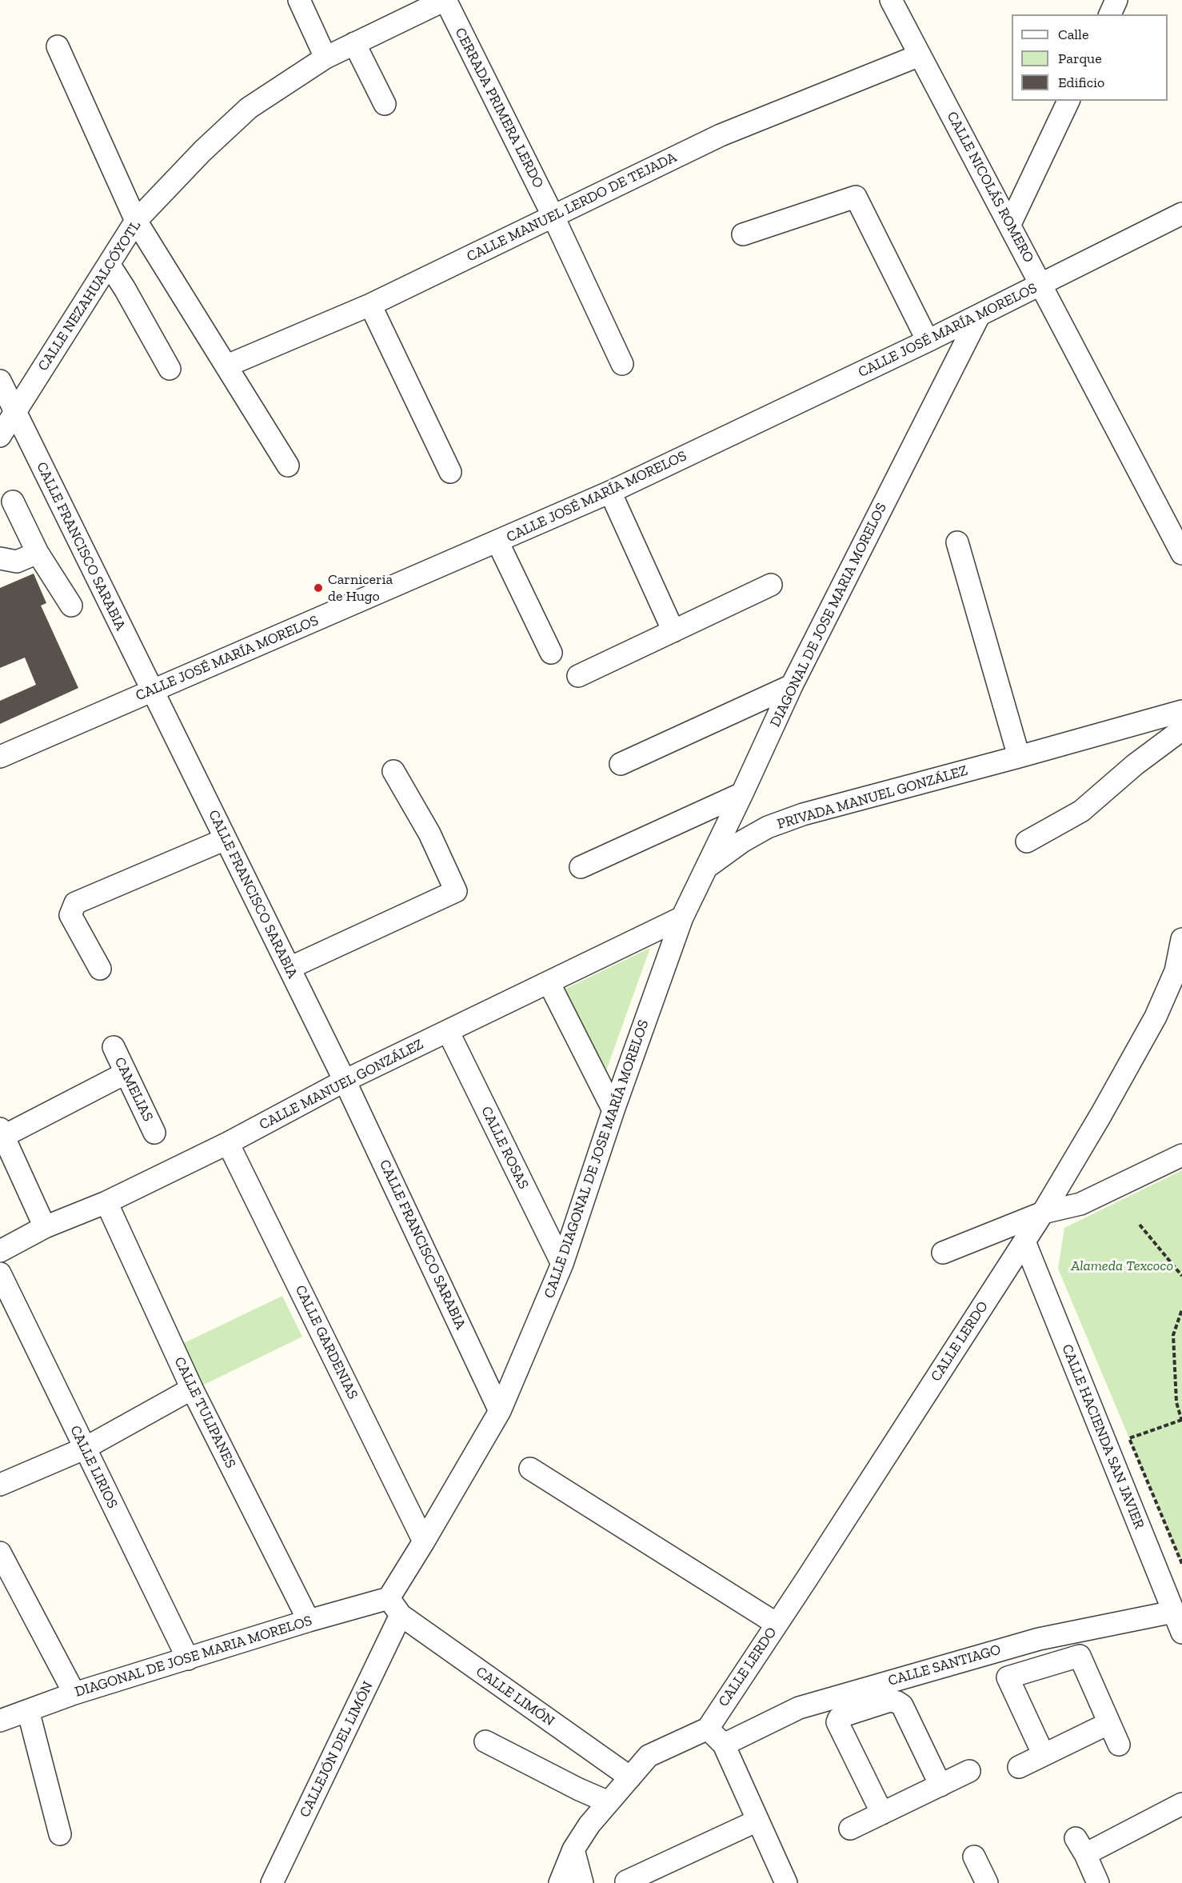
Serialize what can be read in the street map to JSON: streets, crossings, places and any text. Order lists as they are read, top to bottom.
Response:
{
  "streets": {
    "street": [
      "CERRADA PRIMERA LERDO",
      "CALLE NICOLÁS ROMERO",
      "CALLE MANUEL LERDO DE TEJADA",
      "CALLE NEZAHUALCÓYOTL",
      "CALLE JOSÉ MARÍA MORELOS",
      "CALLE FRANCISCO SARABIA",
      "DIAGONAL DE JOSE MARIA MORELOS",
      "PRIVADA MANUEL GONZÁLEZ",
      "CALLE MANUEL GONZÁLEZ",
      "CAMELIAS",
      "CALLE ROSAS",
      "CALLE DIAGONAL DE JOSE MARÍA MORELOS",
      "CALLE LERDO",
      "CALLE GARDENIAS",
      "CALLE TULIPANES",
      "CALLE HACIENDA SAN JAVIER",
      "CALLE LIRIOS",
      "CALLE SANTIAGO",
      "CALLE LIMÓN",
      "CALLEJÓN DEL LIMÓN"
    ]
  },
  "crossings": [
    ["CERRADA PRIMERA LERDO", "CALLE MANUEL LERDO DE TEJADA"],
    ["CERRADA PRIMERA LERDO", "CALLE NEZAHUALCÓYOTL"],
    ["CALLE NICOLÁS ROMERO", "CALLE MANUEL LERDO DE TEJADA"],
    ["CALLE NICOLÁS ROMERO", "CALLE JOSÉ MARÍA MORELOS"],
    ["CALLE NEZAHUALCÓYOTL", "CALLE FRANCISCO SARABIA"],
    ["CALLE JOSÉ MARÍA MORELOS", "CALLE FRANCISCO SARABIA"],
    ["CALLE JOSÉ MARÍA MORELOS", "DIAGONAL DE JOSE MARIA MORELOS"],
    ["CALLE FRANCISCO SARABIA", "CALLE MANUEL GONZÁLEZ"],
    ["CALLE FRANCISCO SARABIA", "CALLE DIAGONAL DE JOSE MARÍA MORELOS"],
    ["DIAGONAL DE JOSE MARIA MORELOS", "PRIVADA MANUEL GONZÁLEZ"],
    ["DIAGONAL DE JOSE MARIA MORELOS", "CALLE MANUEL GONZÁLEZ"],
    ["DIAGONAL DE JOSE MARIA MORELOS", "CALLE DIAGONAL DE JOSE MARÍA MORELOS"],
    ["DIAGONAL DE JOSE MARIA MORELOS", "CALLE TULIPANES"],
    ["DIAGONAL DE JOSE MARIA MORELOS", "CALLE LIRIOS"],
    ["DIAGONAL DE JOSE MARIA MORELOS", "CALLE LIMÓN"],
    ["DIAGONAL DE JOSE MARIA MORELOS", "CALLEJÓN DEL LIMÓN"],
    ["CALLE MANUEL GONZÁLEZ", "CALLE ROSAS"],
    ["CALLE MANUEL GONZÁLEZ", "CALLE DIAGONAL DE JOSE MARÍA MORELOS"],
    ["CALLE MANUEL GONZÁLEZ", "CALLE GARDENIAS"],
    ["CALLE MANUEL GONZÁLEZ", "CALLE TULIPANES"],
    ["CALLE ROSAS", "CALLE DIAGONAL DE JOSE MARÍA MORELOS"],
    ["CALLE DIAGONAL DE JOSE MARÍA MORELOS", "CALLE GARDENIAS"],
    ["CALLE DIAGONAL DE JOSE MARÍA MORELOS", "CALLE LIMÓN"],
    ["CALLE DIAGONAL DE JOSE MARÍA MORELOS", "CALLEJÓN DEL LIMÓN"],
    ["CALLE LERDO", "CALLE HACIENDA SAN JAVIER"],
    ["CALLE HACIENDA SAN JAVIER", "CALLE SANTIAGO"],
    ["CALLE LIMÓN", "CALLEJÓN DEL LIMÓN"]
  ],
  "parks": ["Alameda Texcoco"],
  "places": ["Carniceria de Hugo"],
  "legend": ["Calle", "Parque", "Edificio"]
}
